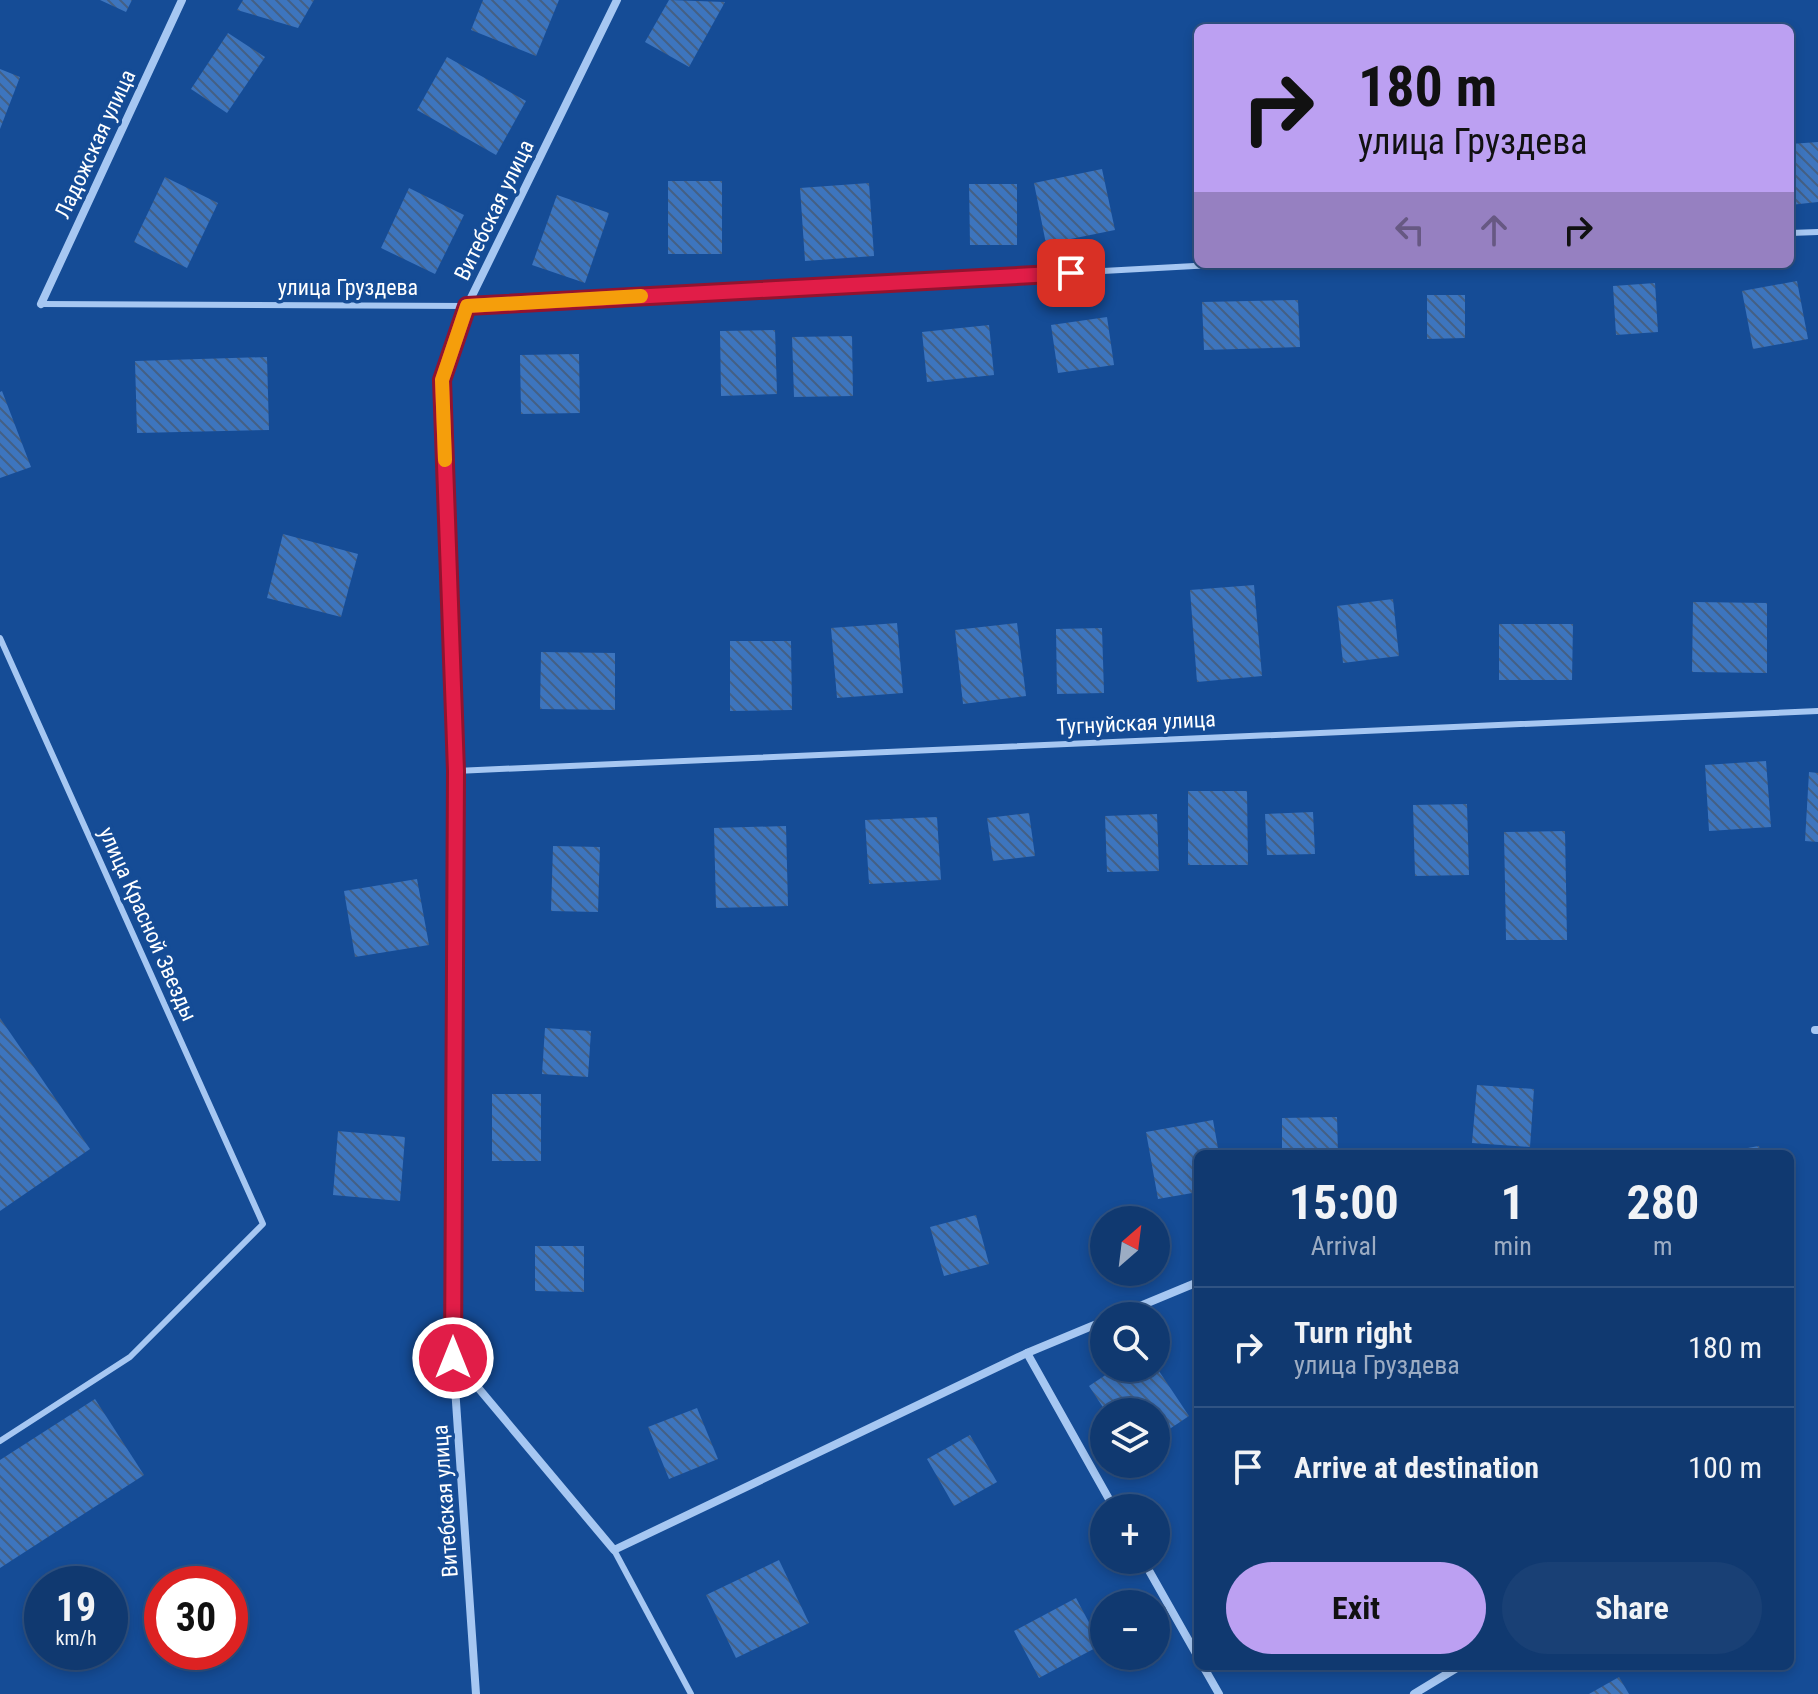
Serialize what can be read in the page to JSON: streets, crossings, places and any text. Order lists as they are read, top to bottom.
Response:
{
  "streets": {
    "street": ["Ладожская улица", "Витебская улица"],
    "lane": ["улица Груздева", "Тугнуйская улица", "улица Красной Звезды"]
  },
  "crossings": [
    ["Ладожская улица", "улица Груздева"],
    ["Витебская улица", "улица Груздева"],
    ["Витебская улица", "Тугнуйская улица"]
  ],
  "north": "top right",
  "page": {
    "turn": ["180 m", "улица Груздева"],
    "eta": [
      "15:00",
      "Arrival",
      "1",
      "min",
      "280",
      "m"
    ],
    "map_buttons": ["+", "−"],
    "list": [
      {
        "name": "Turn right",
        "note": "улица Груздева",
        "value": "180 m"
      },
      {
        "name": "Arrive at destination",
        "value": "100 m"
      }
    ],
    "buttons": ["Exit", "Share"],
    "speed": "19 km/h",
    "limit": "30"
  }
}
